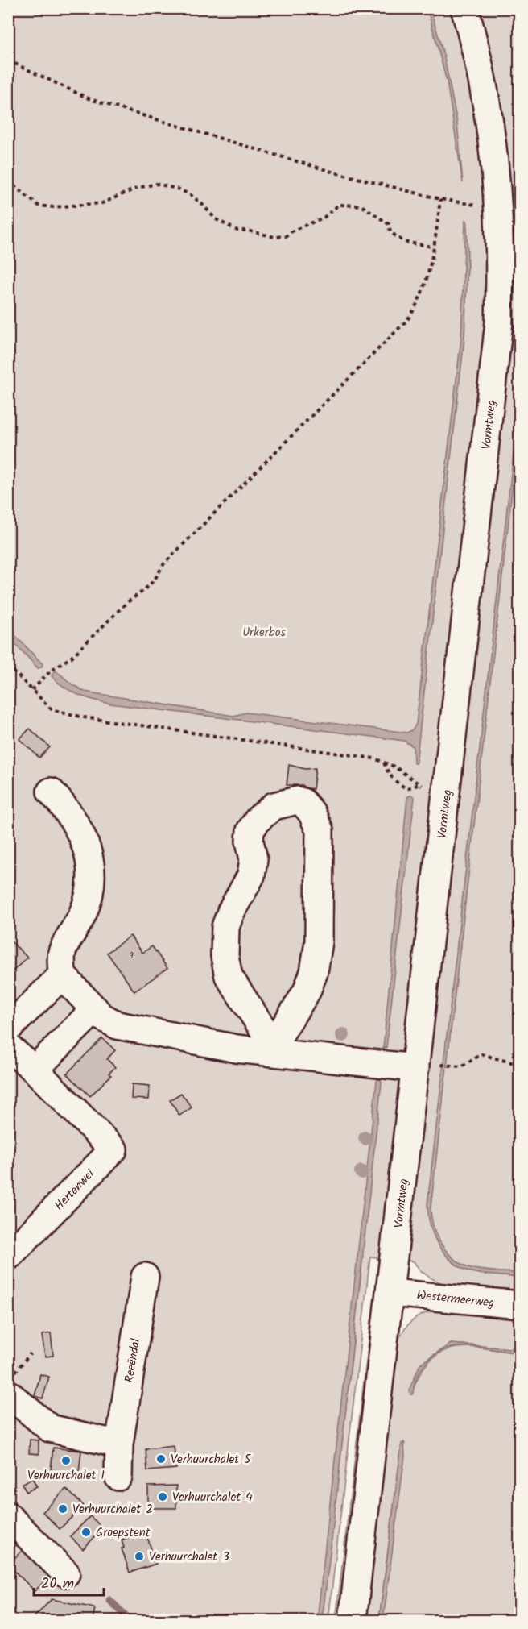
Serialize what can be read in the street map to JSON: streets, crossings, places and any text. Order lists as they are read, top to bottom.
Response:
{
  "streets": {
    "street": [
      "Vormtweg",
      "Hertenwei",
      "Westermeerweg",
      "Reeëndal"
    ]
  },
  "crossings": [
    ["Vormtweg", "Westermeerweg"]
  ],
  "parks": ["Urkerbos"],
  "places": [
    "Verhuurchalet 5",
    "Verhuurchalet 1",
    "Verhuurchalet 4",
    "Verhuurchalet 2",
    "Groepstent",
    "Verhuurchalet 3"
  ],
  "house_numbers": ["9"],
  "scale_bar": "20 m"
}
